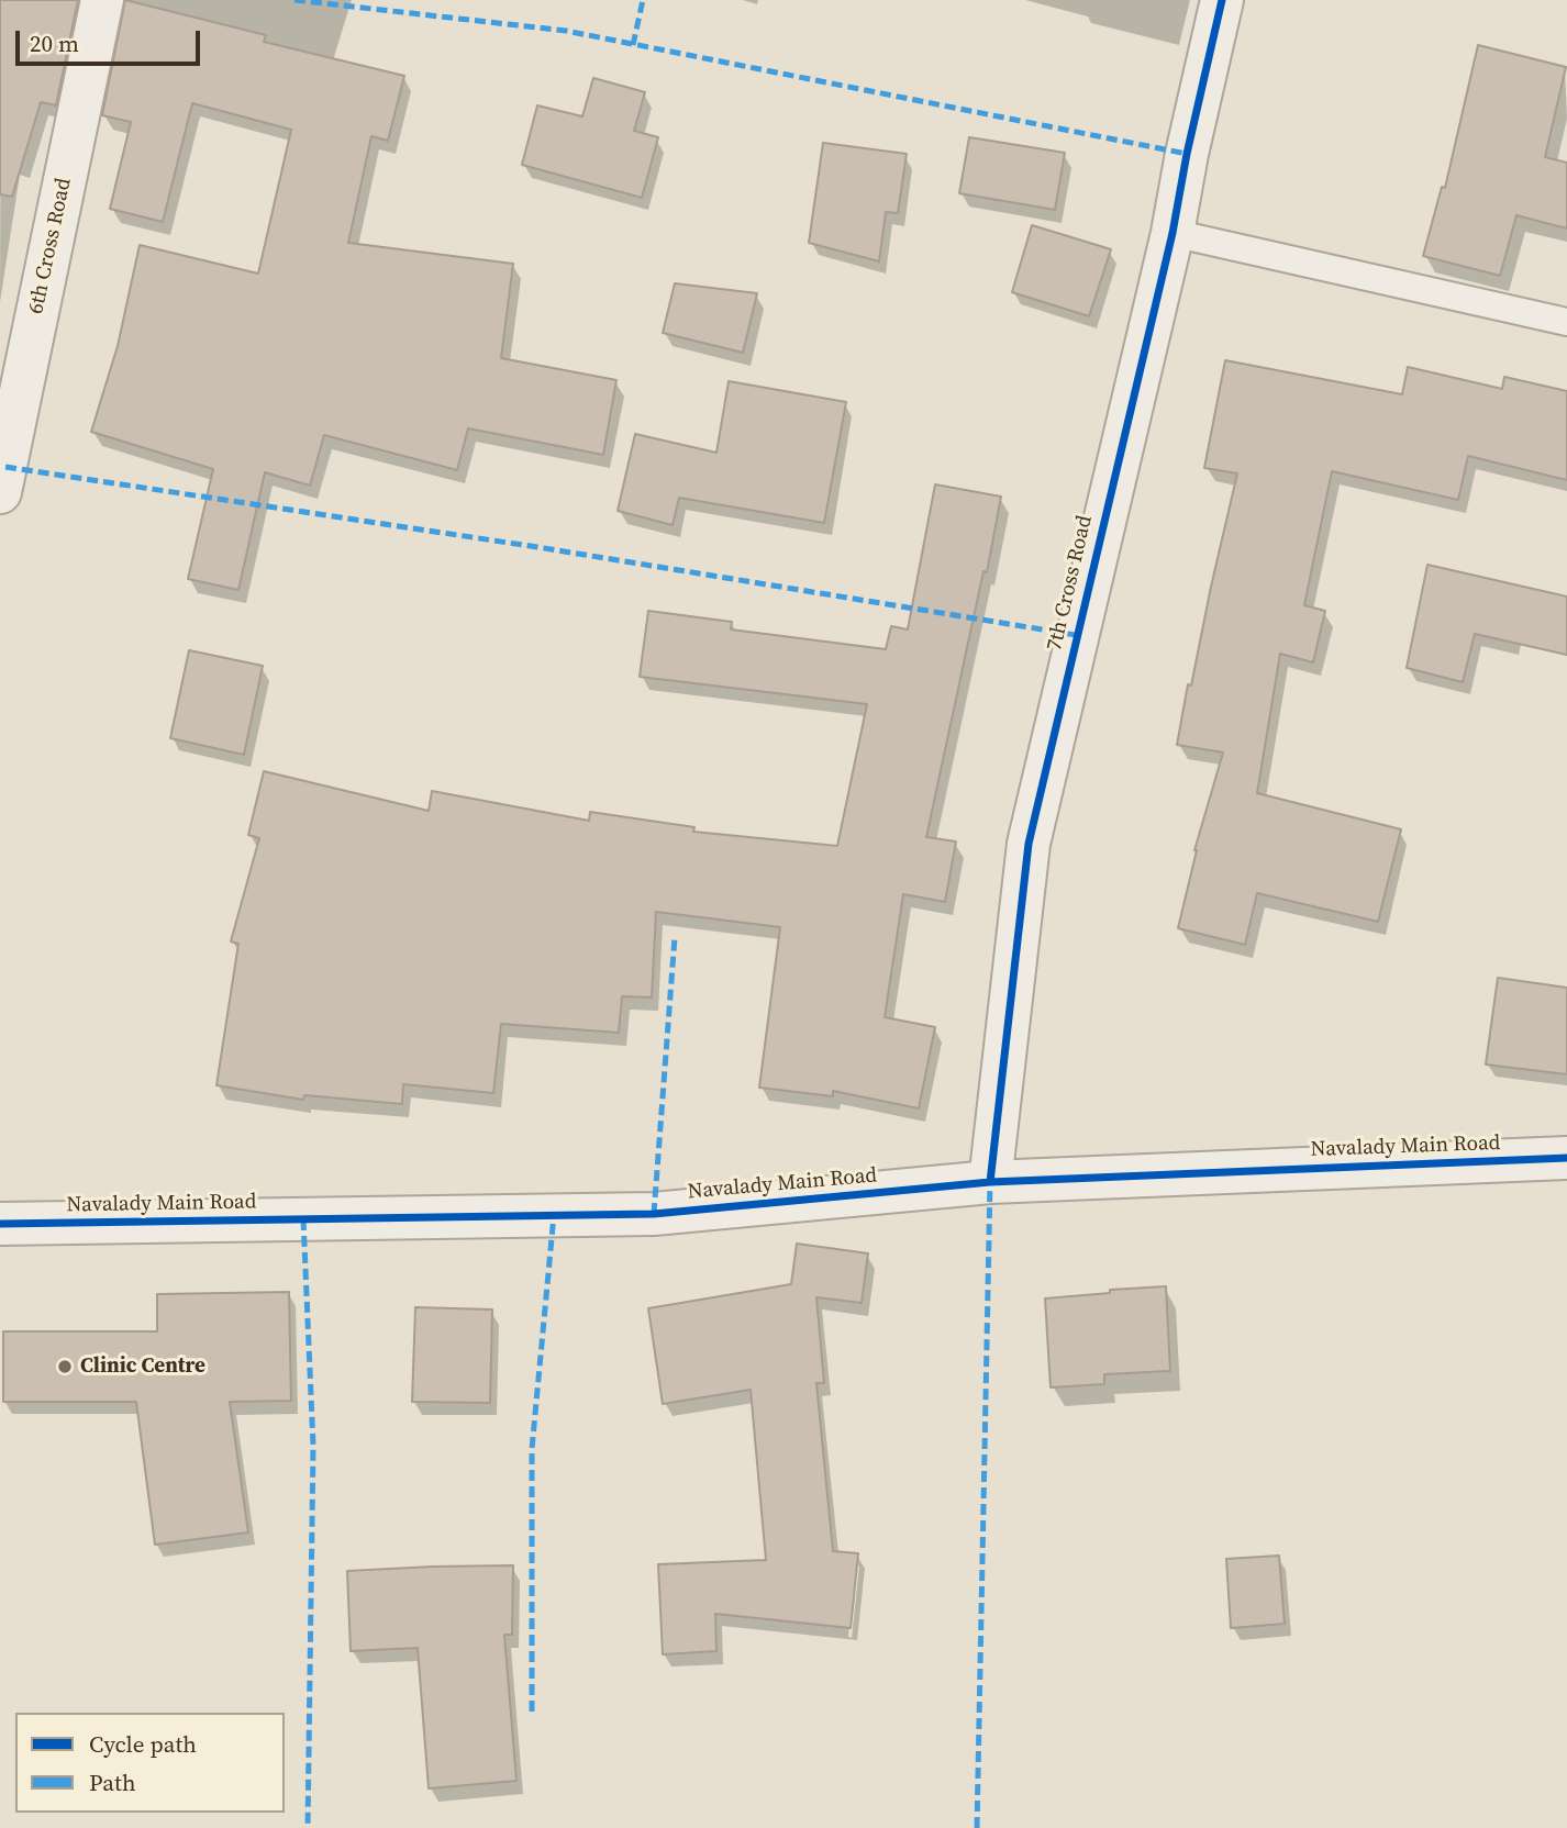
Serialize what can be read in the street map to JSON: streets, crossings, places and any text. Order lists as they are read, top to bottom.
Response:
{
  "streets": {
    "street": ["6th Cross Road", "7th Cross Road", "Navalady Main Road"]
  },
  "crossings": [
    ["7th Cross Road", "Navalady Main Road"]
  ],
  "places": ["Clinic Centre"],
  "legend": ["Cycle path", "Path"],
  "scale_bar": "20 m"
}
